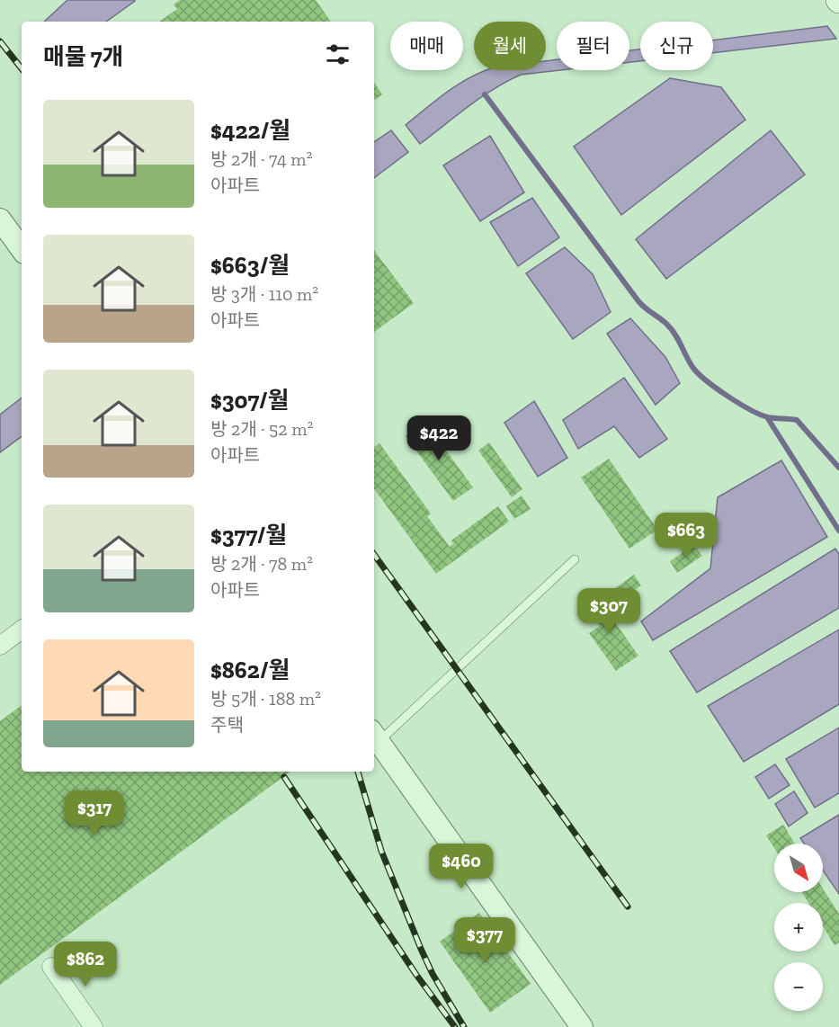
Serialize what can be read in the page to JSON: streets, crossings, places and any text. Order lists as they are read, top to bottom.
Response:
{
  "north": "bottom right",
  "page": {
    "chip": [
      "매매",
      "월세",
      "필터",
      "신규"
    ],
    "heading": "매물 7개",
    "list": [
      {
        "name": "$422/월",
        "note": "방 2개 · 74 m² · 아파트"
      },
      {
        "name": "$663/월",
        "note": "방 3개 · 110 m² · 아파트"
      },
      {
        "name": "$307/월",
        "note": "방 2개 · 52 m² · 아파트"
      },
      {
        "name": "$377/월",
        "note": "방 2개 · 78 m² · 아파트"
      },
      {
        "name": "$862/월",
        "note": "방 5개 · 188 m² · 주택"
      }
    ],
    "price": [
      "$422",
      "$663",
      "$307",
      "$317",
      "$460",
      "$377",
      "$862"
    ],
    "map_buttons": ["+", "−"]
  }
}
